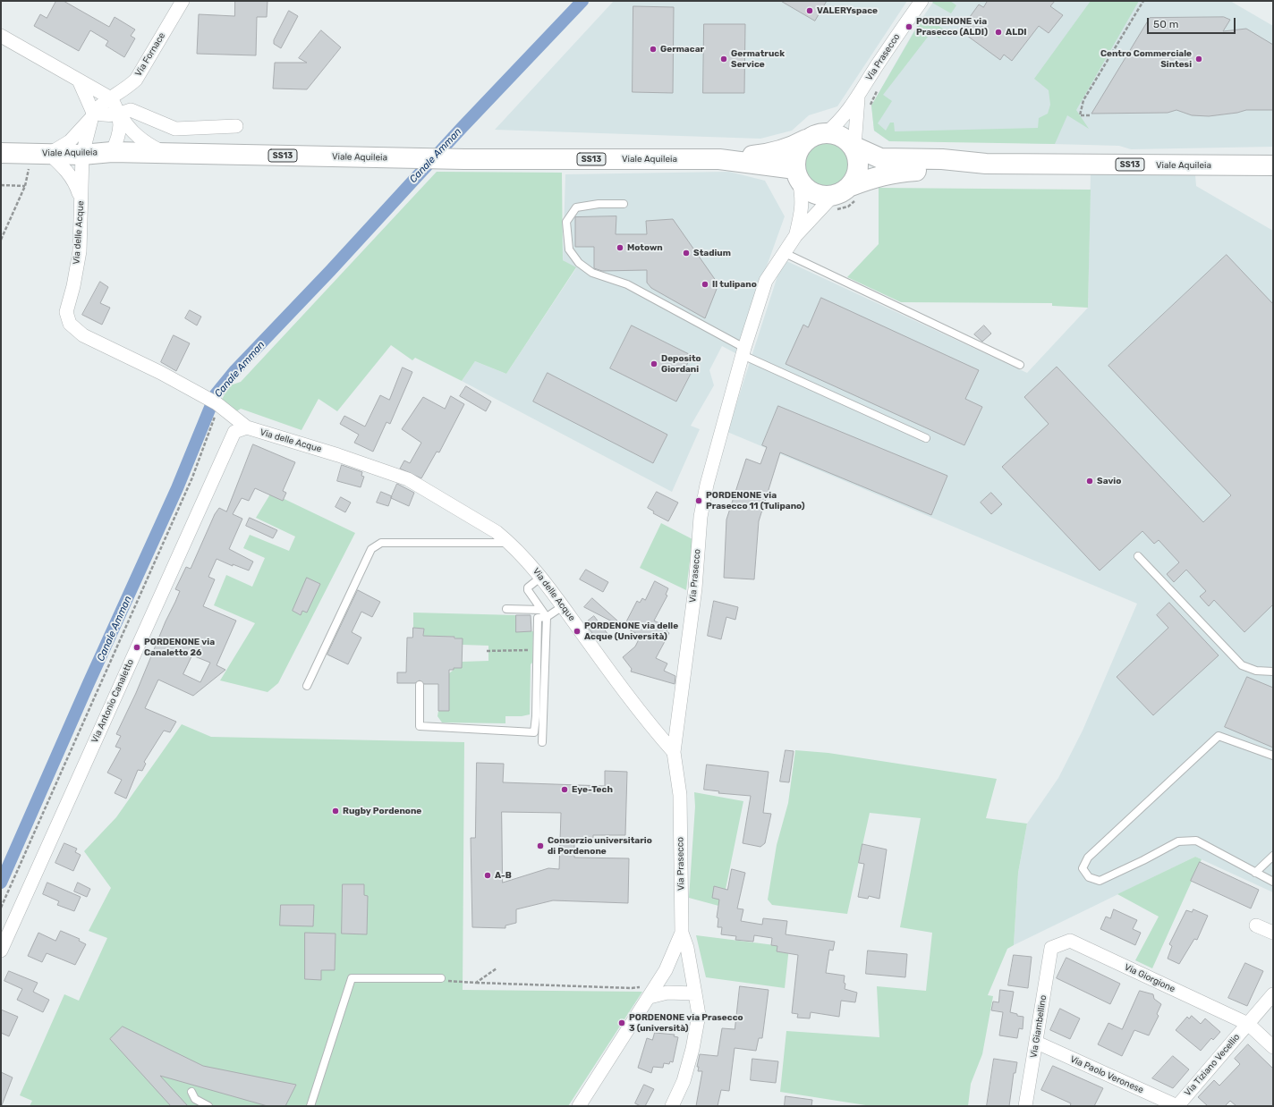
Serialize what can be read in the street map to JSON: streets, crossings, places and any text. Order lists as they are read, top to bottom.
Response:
{
  "streets": {
    "main road": ["Viale Aquileia", "SS13"],
    "street": [
      "Via Fornace",
      "Via Prasecco",
      "Via delle Acque",
      "Via Antonio Canaletto",
      "Via Giorgione",
      "Via Giambellino",
      "Via Tiziano Vecellio",
      "Via Paolo Veronese"
    ]
  },
  "crossings": [
    ["Via Fornace", "Viale Aquileia"],
    ["Via Fornace", "Via delle Acque"],
    ["Via Prasecco", "Viale Aquileia"],
    ["Via Prasecco", "Via delle Acque"],
    ["Viale Aquileia", "Via delle Acque"],
    ["Via delle Acque", "Via Antonio Canaletto"],
    ["Via Giorgione", "Via Giambellino"],
    ["Via Giorgione", "Via Tiziano Vecellio"],
    ["Via Giambellino", "Via Paolo Veronese"],
    ["Via Tiziano Vecellio", "Via Paolo Veronese"]
  ],
  "water": ["Canale Amman"],
  "places": [
    "VALERYspace",
    "PORDENONE via Prasecco (ALDI)",
    "ALDI",
    "Germacar",
    "Germatruck Service",
    "Centro Commerciale Sintesi",
    "Motown",
    "Stadium",
    "Il tulipano",
    "Deposito Giordani",
    "Savio",
    "PORDENONE via Prasecco 11 (Tulipano)",
    "PORDENONE via delle Acque (Università)",
    "PORDENONE via Canaletto 26",
    "Eye-Tech",
    "Rugby Pordenone",
    "Consorzio universitario di Pordenone",
    "A-B",
    "PORDENONE via Prasecco 3 (università)"
  ],
  "scale_bar": "50 m"
}
